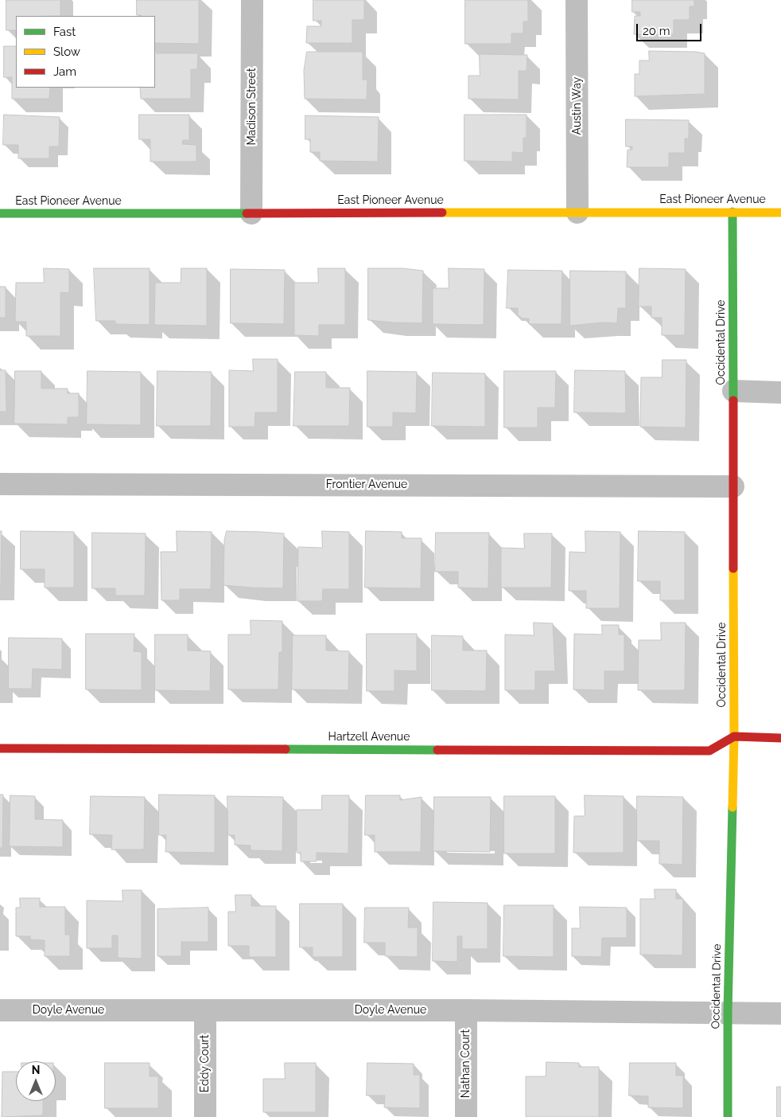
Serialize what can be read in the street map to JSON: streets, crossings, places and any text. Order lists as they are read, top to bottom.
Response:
{
  "streets": {
    "street": [
      "Austin Way",
      "Madison Street",
      "East Pioneer Avenue",
      "Occidental Drive",
      "Frontier Avenue",
      "Hartzell Avenue",
      "Doyle Avenue",
      "Eddy Court",
      "Nathan Court"
    ]
  },
  "crossings": [
    ["Austin Way", "East Pioneer Avenue"],
    ["Madison Street", "East Pioneer Avenue"],
    ["East Pioneer Avenue", "Occidental Drive"],
    ["Occidental Drive", "Frontier Avenue"],
    ["Occidental Drive", "Hartzell Avenue"],
    ["Occidental Drive", "Doyle Avenue"],
    ["Doyle Avenue", "Eddy Court"],
    ["Doyle Avenue", "Nathan Court"]
  ],
  "legend": ["Fast", "Slow", "Jam"],
  "scale_bar": "20 m",
  "north": "top"
}
